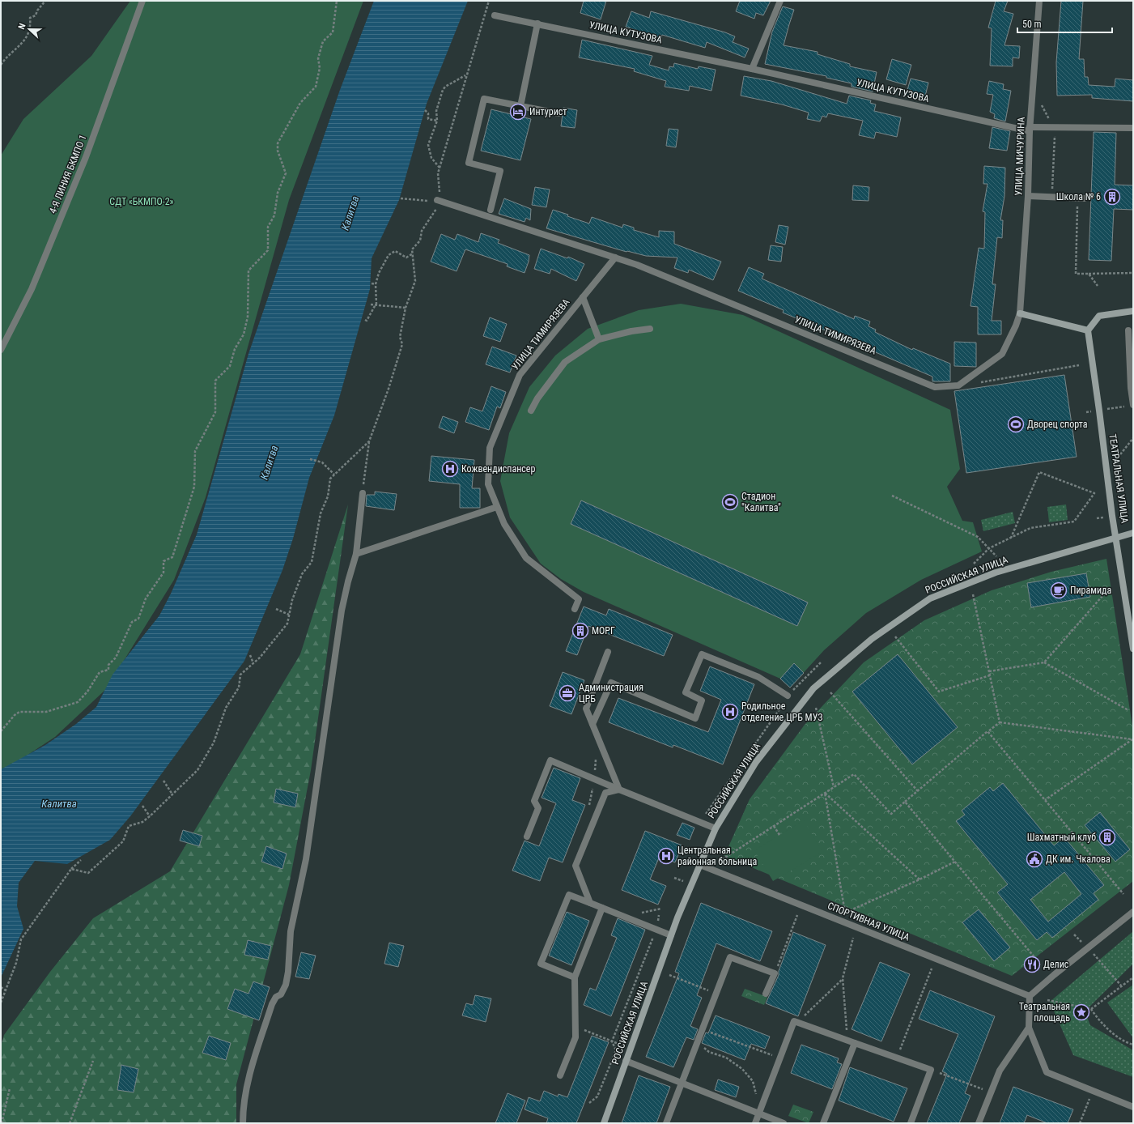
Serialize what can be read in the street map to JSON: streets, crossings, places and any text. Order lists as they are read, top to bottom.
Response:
{
  "streets": {
    "street": [
      "УЛИЦА КУТУЗОВА",
      "УЛИЦА МИЧУРИНА",
      "4-Я ЛИНИЯ БКМПО 1",
      "УЛИЦА ТИМИРЯЗЕВА",
      "ТЕАТРАЛЬНАЯ УЛИЦА",
      "РОССИЙСКАЯ УЛИЦА",
      "СПОРТИВНАЯ УЛИЦА"
    ]
  },
  "crossings": [
    ["УЛИЦА КУТУЗОВА", "УЛИЦА МИЧУРИНА"],
    ["УЛИЦА МИЧУРИНА", "УЛИЦА ТИМИРЯЗЕВА"],
    ["ТЕАТРАЛЬНАЯ УЛИЦА", "РОССИЙСКАЯ УЛИЦА"],
    ["РОССИЙСКАЯ УЛИЦА", "СПОРТИВНАЯ УЛИЦА"]
  ],
  "water": ["Калитва"],
  "parks": ["СДТ «БКМПО-2»"],
  "places": {
    "hotel": ["Интурист"],
    "building": ["Школа № 6", "МОРГ", "Шахматный клуб"],
    "sports": ["Дворец спорта", "Стадион \"Калитва\""],
    "hospital": ["Кожвендиспансер", "Родильное отделение ЦРБ МУЗ", "Центральная районная больница"],
    "cafe": ["Пирамида"],
    "office": ["Администрация ЦРБ"],
    "public building": ["ДК им. Чкалова"],
    "restaurant": ["Делис"],
    "place": ["Театральная площадь"]
  },
  "scale_bar": "50 m",
  "north": "left"
}
